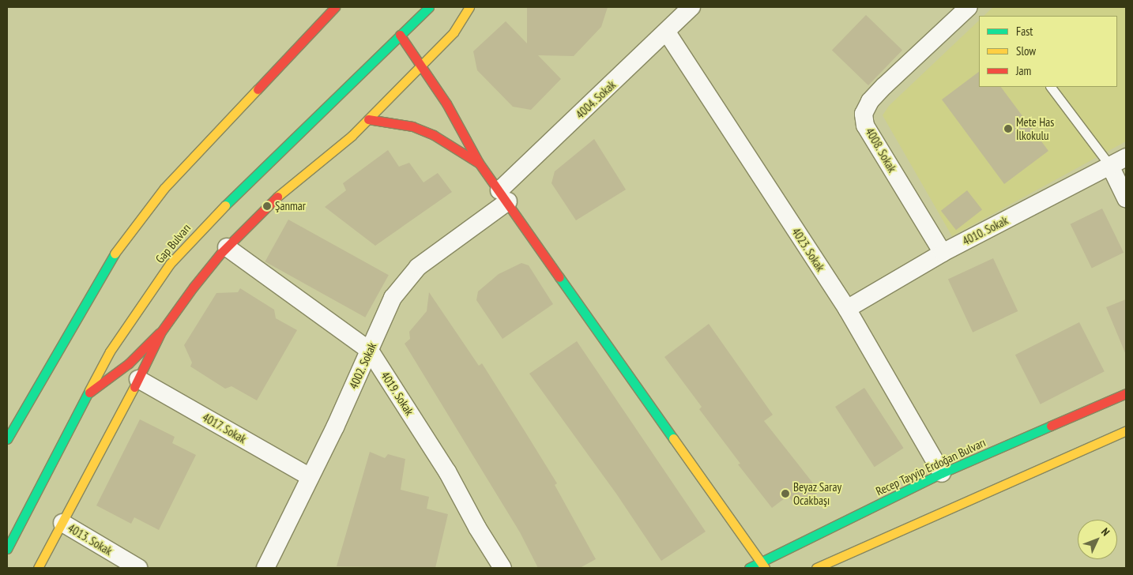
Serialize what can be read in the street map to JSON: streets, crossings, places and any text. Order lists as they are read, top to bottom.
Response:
{
  "streets": {
    "main road": ["Gap Bulvarı", "Recep Tayyip Erdoğan Bulvarı"],
    "street": [
      "4004. Sokak",
      "4008. Sokak",
      "4010. Sokak",
      "4023. Sokak",
      "4002. Sokak",
      "4019. Sokak",
      "4017. Sokak",
      "4013. Sokak"
    ]
  },
  "crossings": [
    ["4004. Sokak", "4023. Sokak"],
    ["4004. Sokak", "4002. Sokak"],
    ["4008. Sokak", "4010. Sokak"],
    ["4010. Sokak", "4023. Sokak"],
    ["4023. Sokak", "Recep Tayyip Erdoğan Bulvarı"],
    ["4002. Sokak", "4019. Sokak"],
    ["4002. Sokak", "4017. Sokak"]
  ],
  "places": ["Mete Has İlkokulu", "Şanmar", "Beyaz Saray Ocakbaşı"],
  "legend": ["Fast", "Slow", "Jam"],
  "north": "top right"
}
